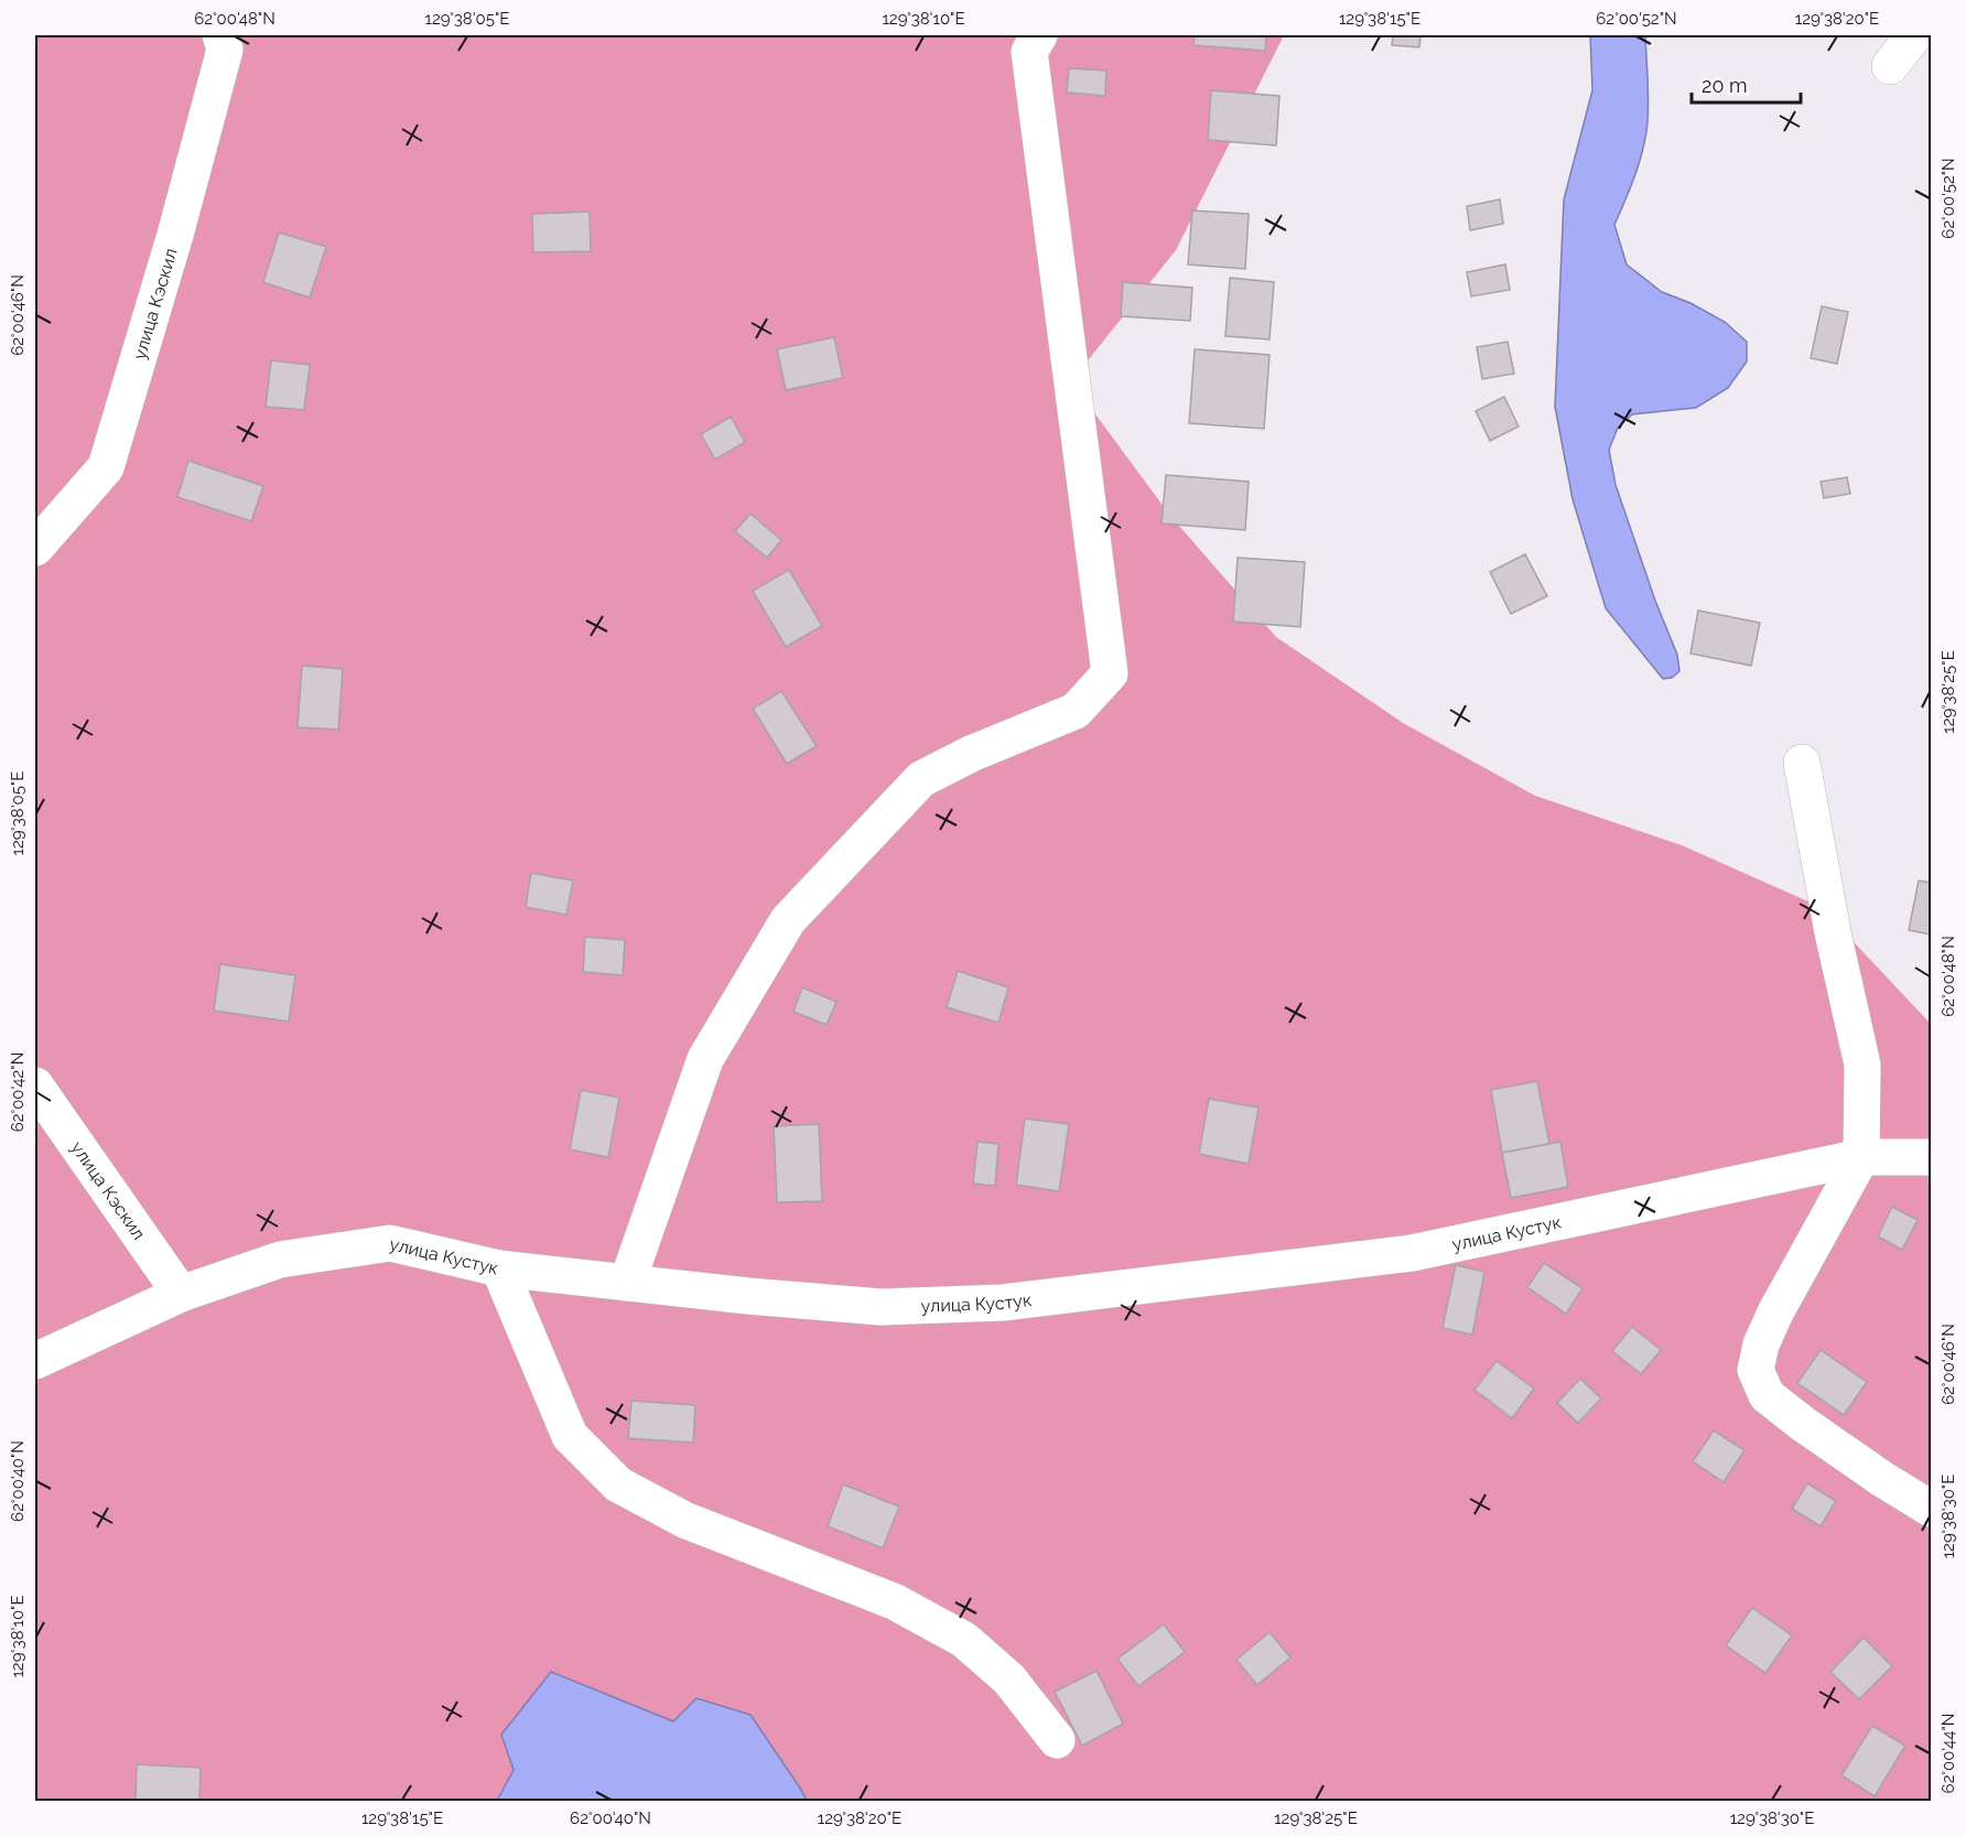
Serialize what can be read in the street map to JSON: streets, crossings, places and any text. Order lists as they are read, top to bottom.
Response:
{
  "streets": {
    "street": ["улица Кэскил", "улица Кустук"]
  },
  "crossings": [
    ["улица Кэскил", "улица Кустук"]
  ],
  "scale_bar": "20 m",
  "coordinates": [
    "62°00'48\"N",
    "129°38'05\"E",
    "129°38'10\"E",
    "129°38'15\"E",
    "62°00'52\"N",
    "129°38'20\"E",
    "62°00'46\"N",
    "129°38'25\"E",
    "62°00'42\"N",
    "62°00'40\"N",
    "129°38'30\"E",
    "62°00'44\"N"
  ]
}
